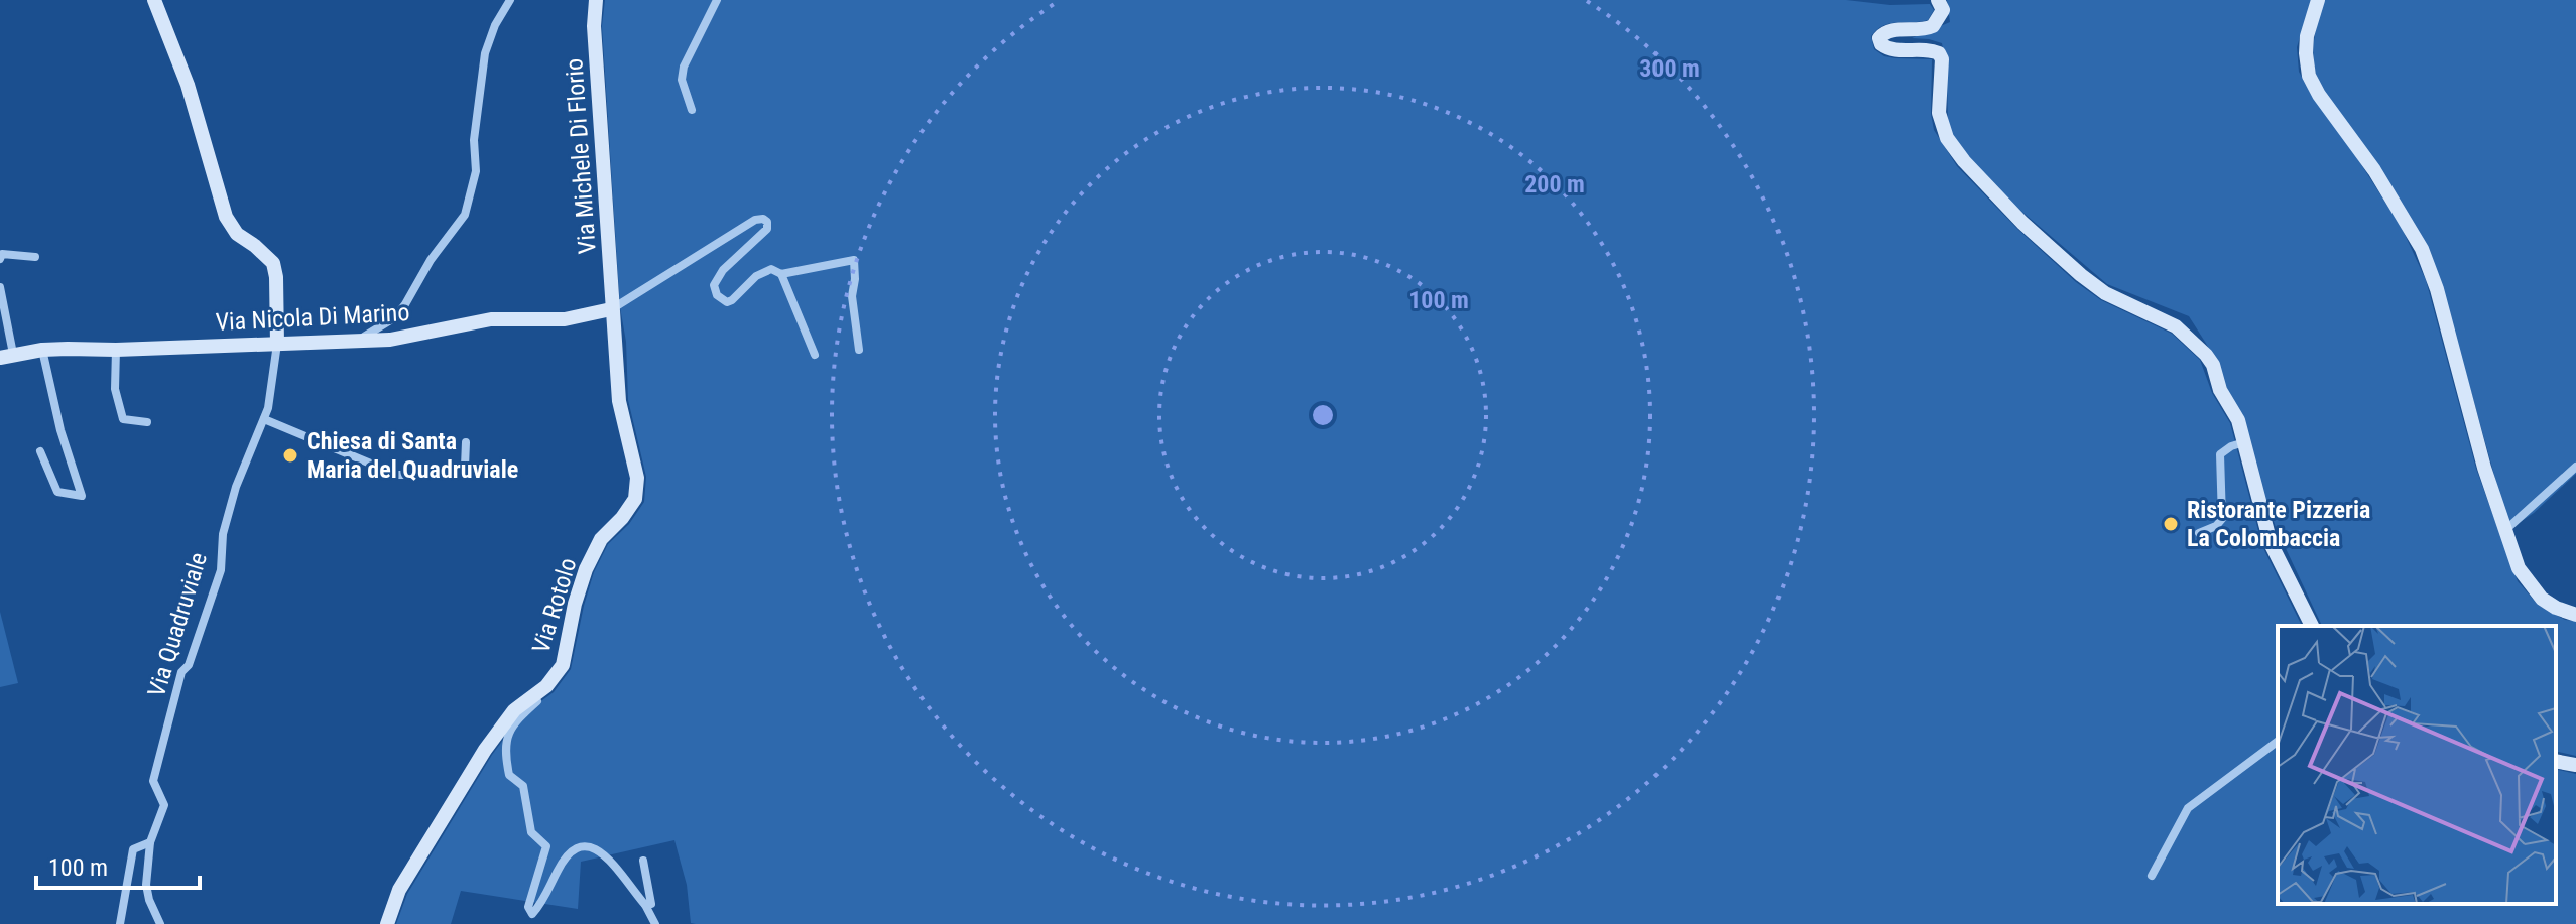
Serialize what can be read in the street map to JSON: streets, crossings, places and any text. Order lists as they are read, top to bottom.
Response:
{
  "streets": {
    "street": [
      "Via Michele Di Florio",
      "Via Nicola Di Marino",
      "Via Rotolo",
      "Via Quadruviale"
    ]
  },
  "crossings": [
    ["Via Michele Di Florio", "Via Nicola Di Marino"],
    ["Via Michele Di Florio", "Via Rotolo"],
    ["Via Nicola Di Marino", "Via Rotolo"],
    ["Via Nicola Di Marino", "Via Quadruviale"]
  ],
  "places": ["Chiesa di Santa Maria del Quadruviale", "Ristorante Pizzeria La Colombaccia"],
  "scale_bar": "100 m",
  "rings": ["300 m", "200 m", "100 m"]
}
